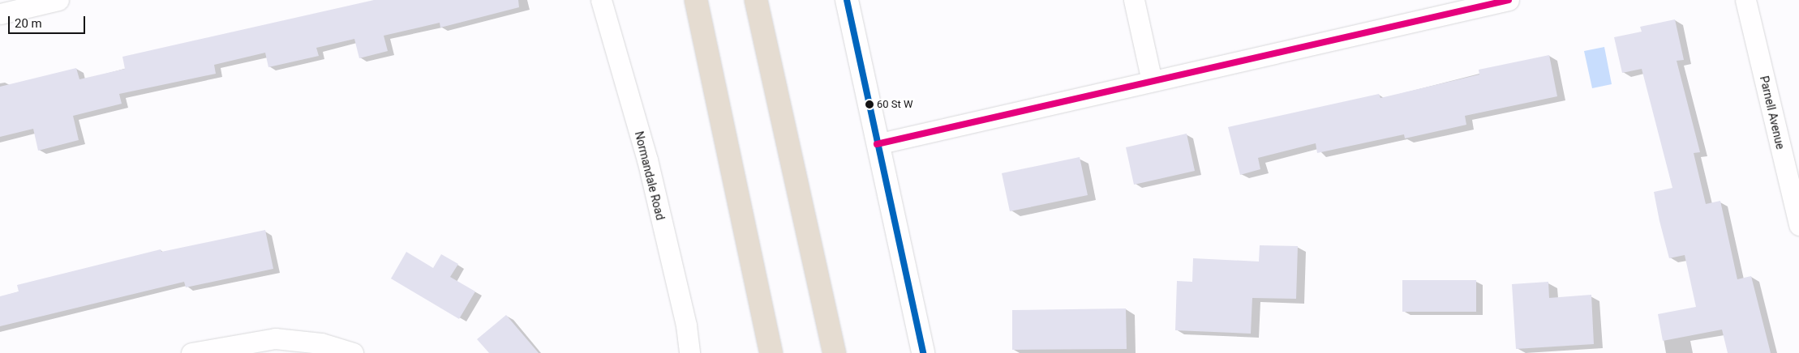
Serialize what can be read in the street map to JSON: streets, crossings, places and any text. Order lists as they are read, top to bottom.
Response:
{
  "streets": {
    "street": ["Parnell Avenue", "Normandale Road"]
  },
  "places": ["60 St W"],
  "scale_bar": "20 m"
}
